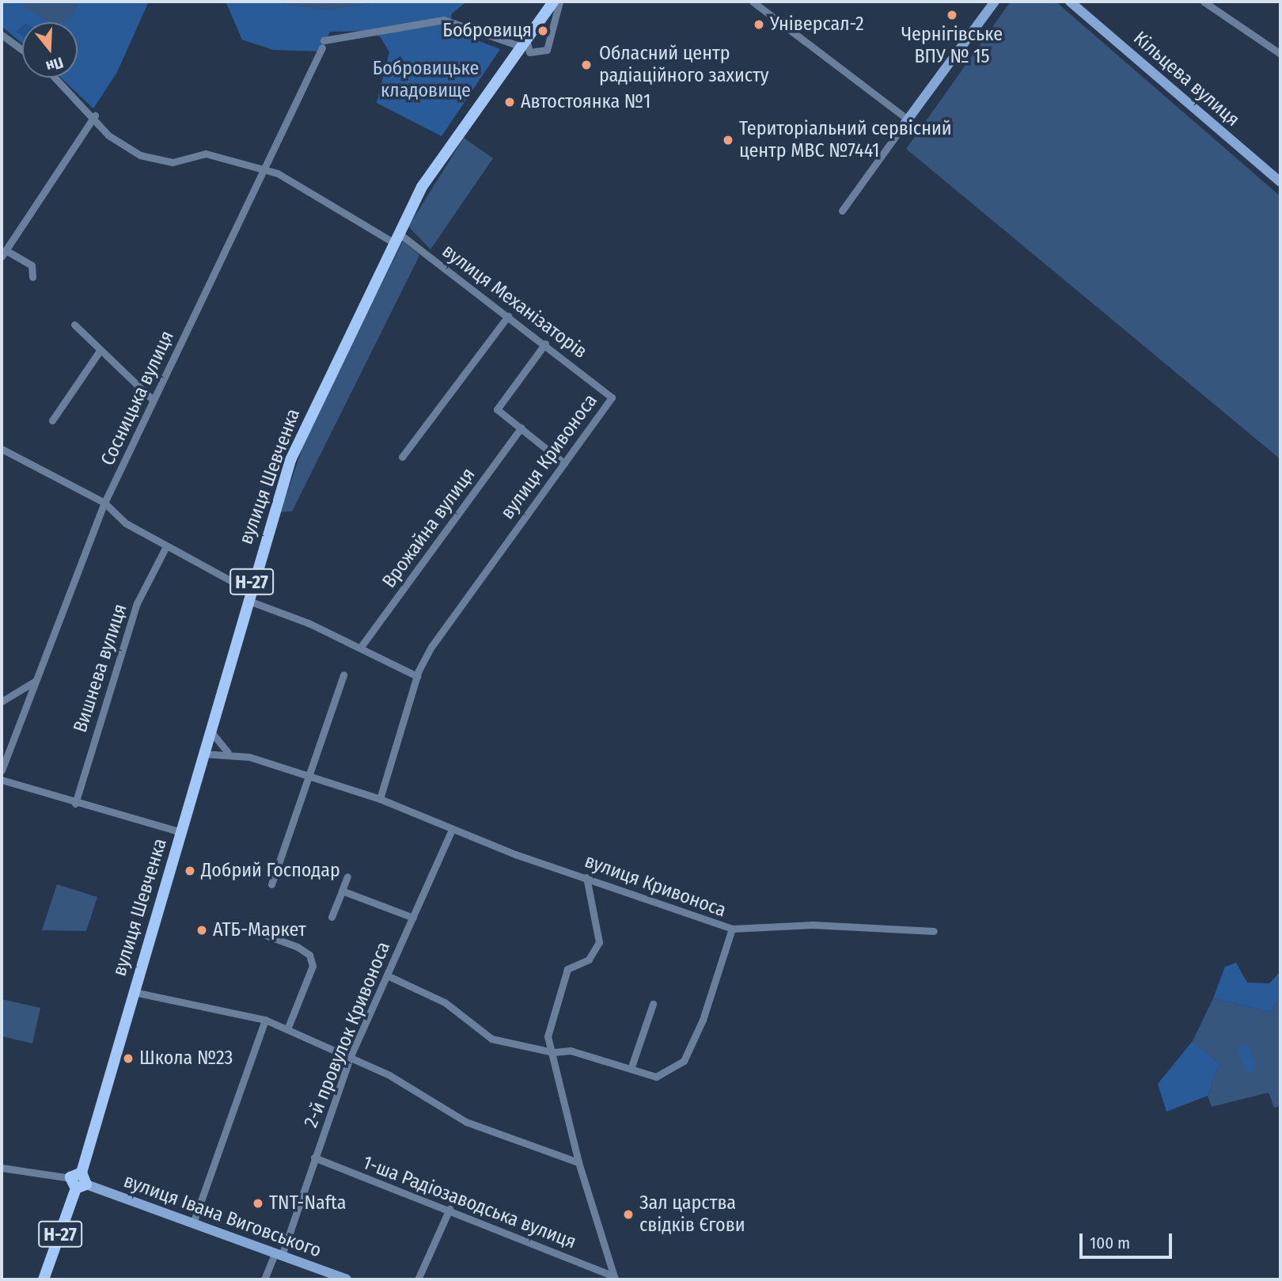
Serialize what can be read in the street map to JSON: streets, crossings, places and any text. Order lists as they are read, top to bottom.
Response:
{
  "streets": {
    "main road": ["вулиця Шевченка", "Н-27"],
    "street": [
      "Кільцева вулиця",
      "вулиця Механізаторів",
      "Сосницька вулиця",
      "вулиця Кривоноса",
      "Врожайна вулиця",
      "Вишнева вулиця",
      "2-й провулок Кривоноса",
      "1-ша Радіозаводська вулиця",
      "вулиця Івана Виговського"
    ]
  },
  "crossings": [
    ["вулиця Механізаторів", "Сосницька вулиця"],
    ["вулиця Механізаторів", "вулиця Кривоноса"],
    ["вулиця Механізаторів", "вулиця Шевченка"],
    ["Сосницька вулиця", "вулиця Шевченка"],
    ["вулиця Кривоноса", "вулиця Шевченка"],
    ["вулиця Кривоноса", "2-й провулок Кривоноса"],
    ["вулиця Шевченка", "Н-27"],
    ["вулиця Шевченка", "вулиця Івана Виговського"],
    ["Н-27", "вулиця Івана Виговського"],
    ["2-й провулок Кривоноса", "1-ша Радіозаводська вулиця"],
    ["2-й провулок Кривоноса", "вулиця Івана Виговського"]
  ],
  "parks": ["Бобровицьке кладовище"],
  "places": [
    "Чернігівське ВПУ № 15",
    "Універсал-2",
    "Бобровиця",
    "Обласний центр радіаційного захисту",
    "Автостоянка №1",
    "Територіальний сервісний центр МВС №7441",
    "Добрий Господар",
    "АТБ-Маркет",
    "Школа №23",
    "TNT-Nafta",
    "Зал царства свідків Єгови"
  ],
  "scale_bar": "100 m",
  "north": "bottom"
}
